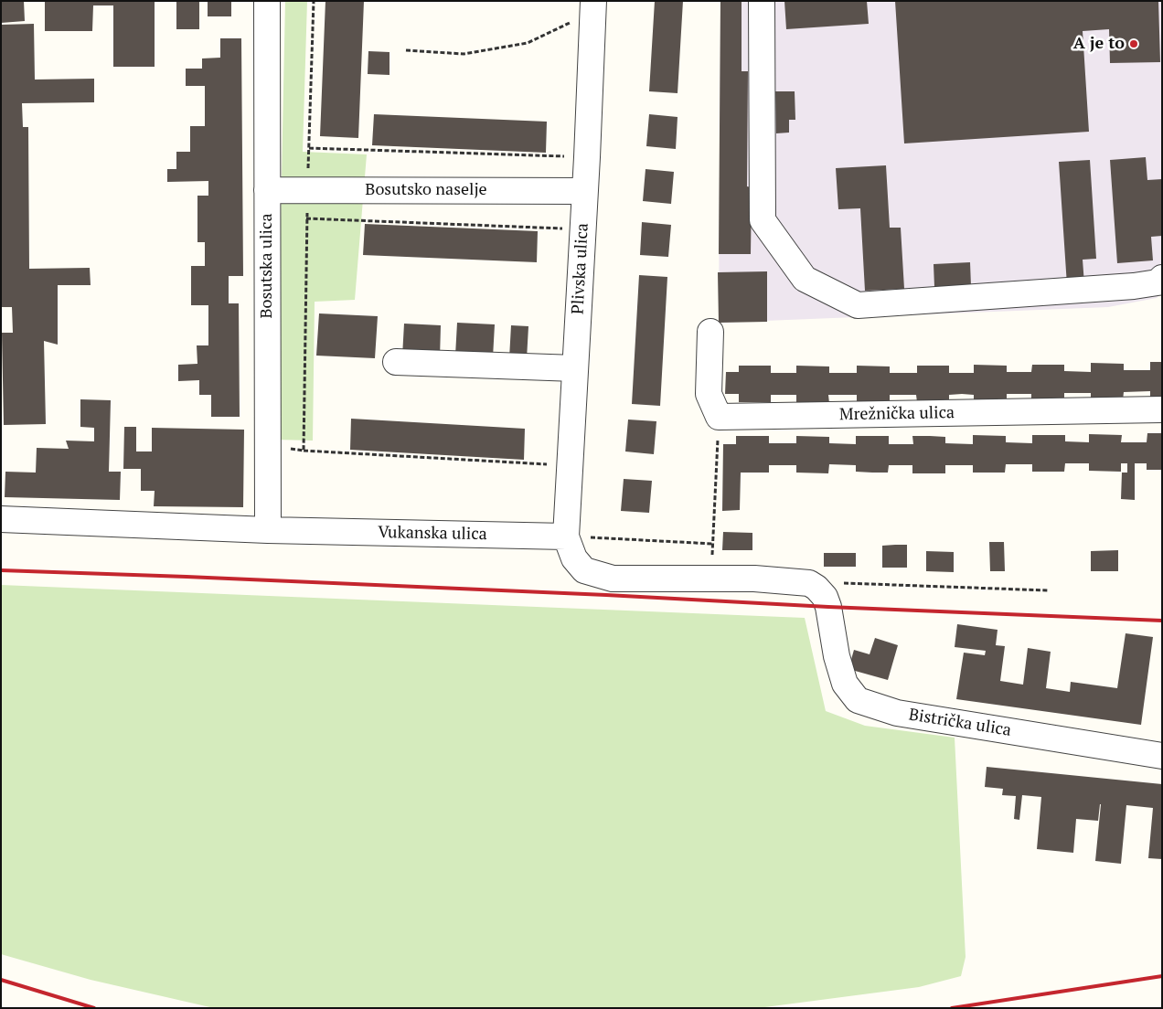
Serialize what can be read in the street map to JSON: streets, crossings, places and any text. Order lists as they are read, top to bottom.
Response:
{
  "streets": {
    "street": [
      "Bosutsko naselje",
      "Bosutska ulica",
      "Plivska ulica",
      "Mrežnička ulica",
      "Vukanska ulica",
      "Bistrička ulica"
    ]
  },
  "crossings": [
    ["Bosutsko naselje", "Bosutska ulica"],
    ["Bosutsko naselje", "Plivska ulica"],
    ["Bosutska ulica", "Vukanska ulica"],
    ["Plivska ulica", "Vukanska ulica"]
  ],
  "places": ["A je to"]
}
